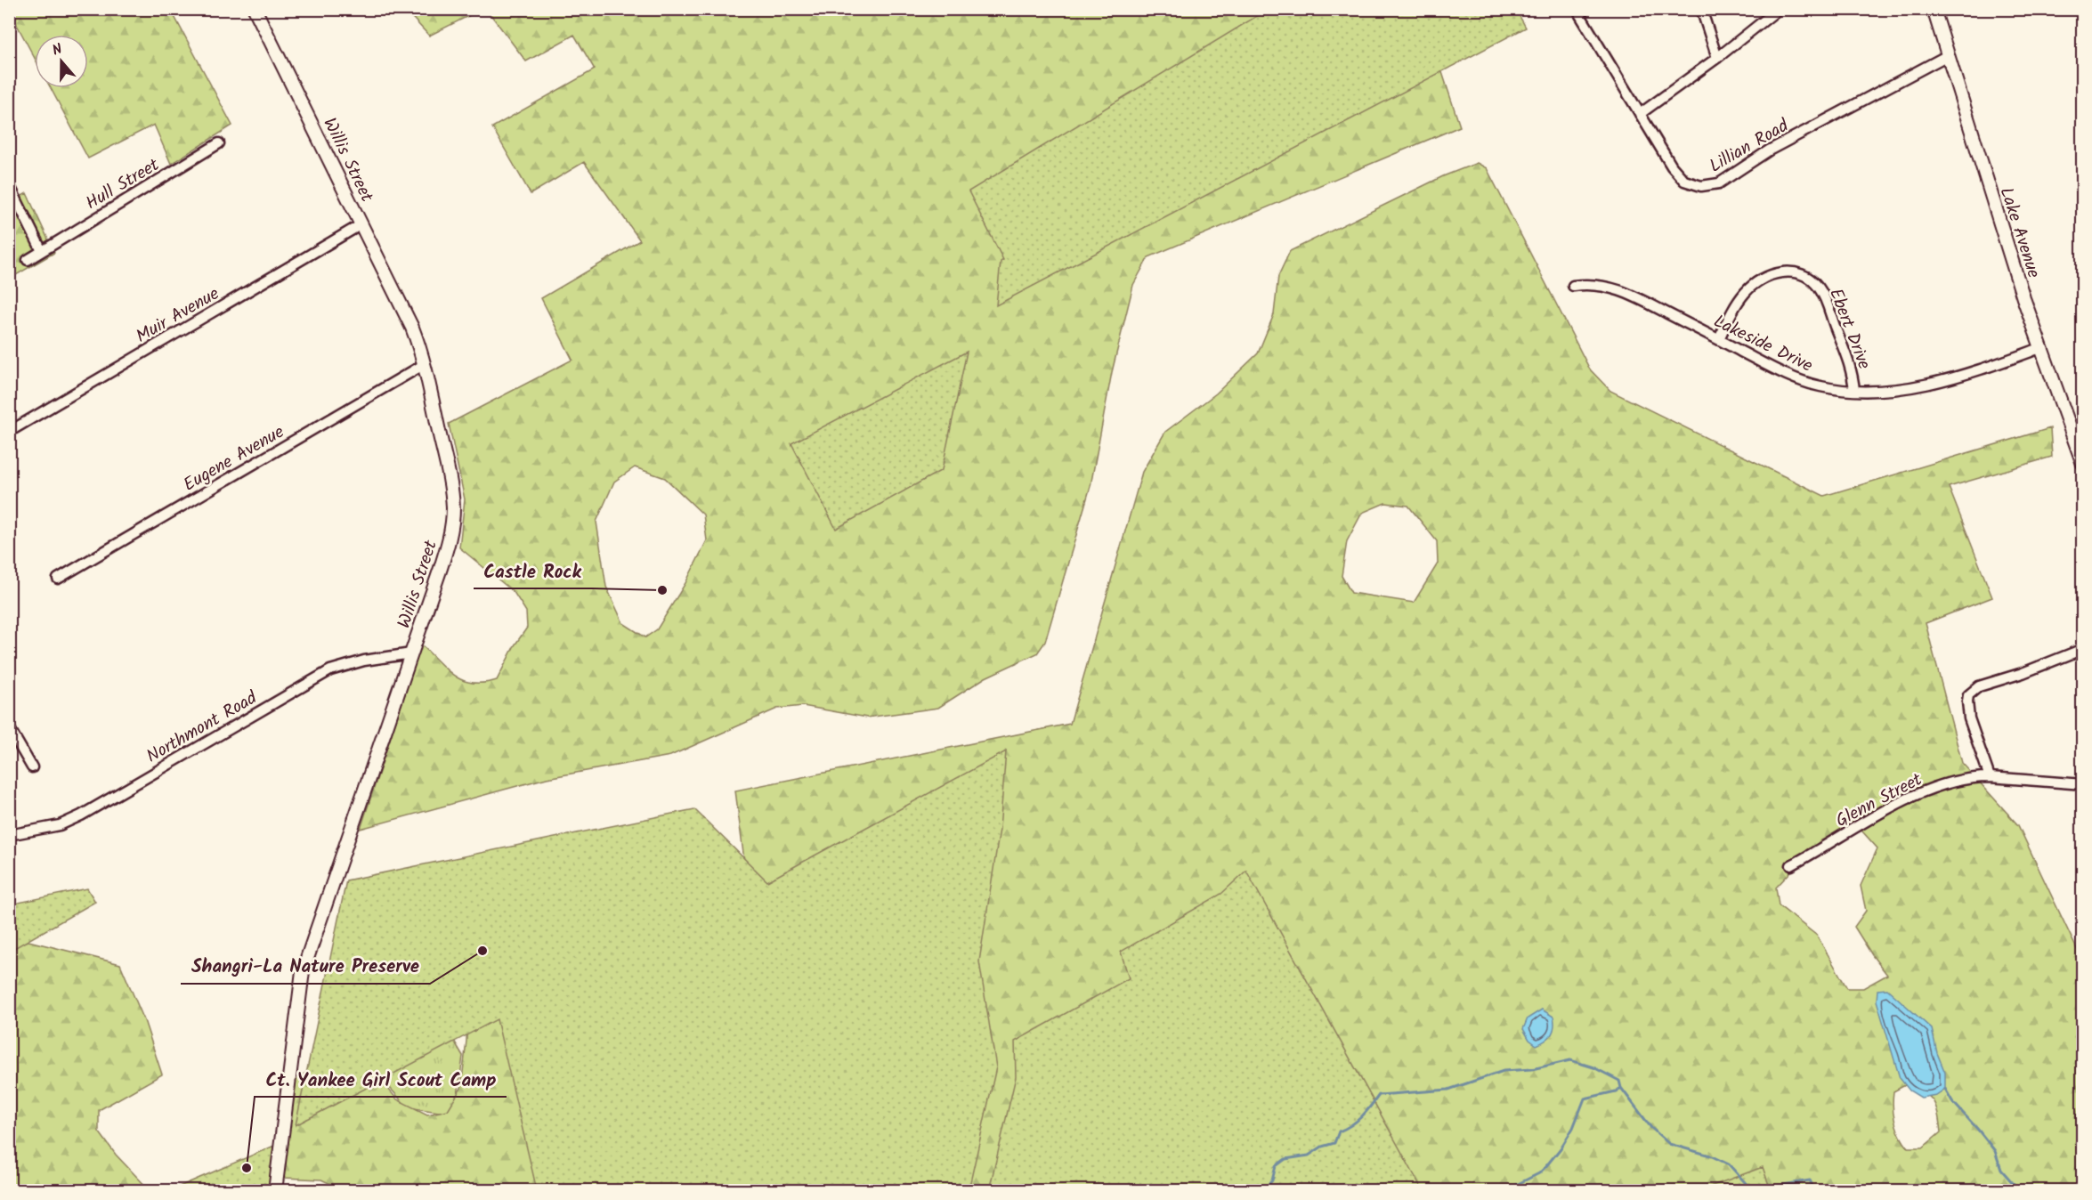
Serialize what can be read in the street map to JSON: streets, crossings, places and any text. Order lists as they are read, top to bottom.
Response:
{
  "streets": {
    "main road": ["Willis Street", "Lake Avenue"],
    "street": [
      "Lillian Road",
      "Hull Street",
      "Muir Avenue",
      "Ebert Drive",
      "Lakeside Drive",
      "Eugene Avenue",
      "Northmont Road",
      "Glenn Street"
    ]
  },
  "crossings": [
    ["Lillian Road", "Lake Avenue"],
    ["Willis Street", "Muir Avenue"],
    ["Willis Street", "Eugene Avenue"],
    ["Willis Street", "Northmont Road"],
    ["Lake Avenue", "Lakeside Drive"],
    ["Ebert Drive", "Lakeside Drive"]
  ],
  "places": ["Castle Rock", "Shangri-La Nature Preserve", "Ct. Yankee Girl Scout Camp"],
  "north": "top"
}
